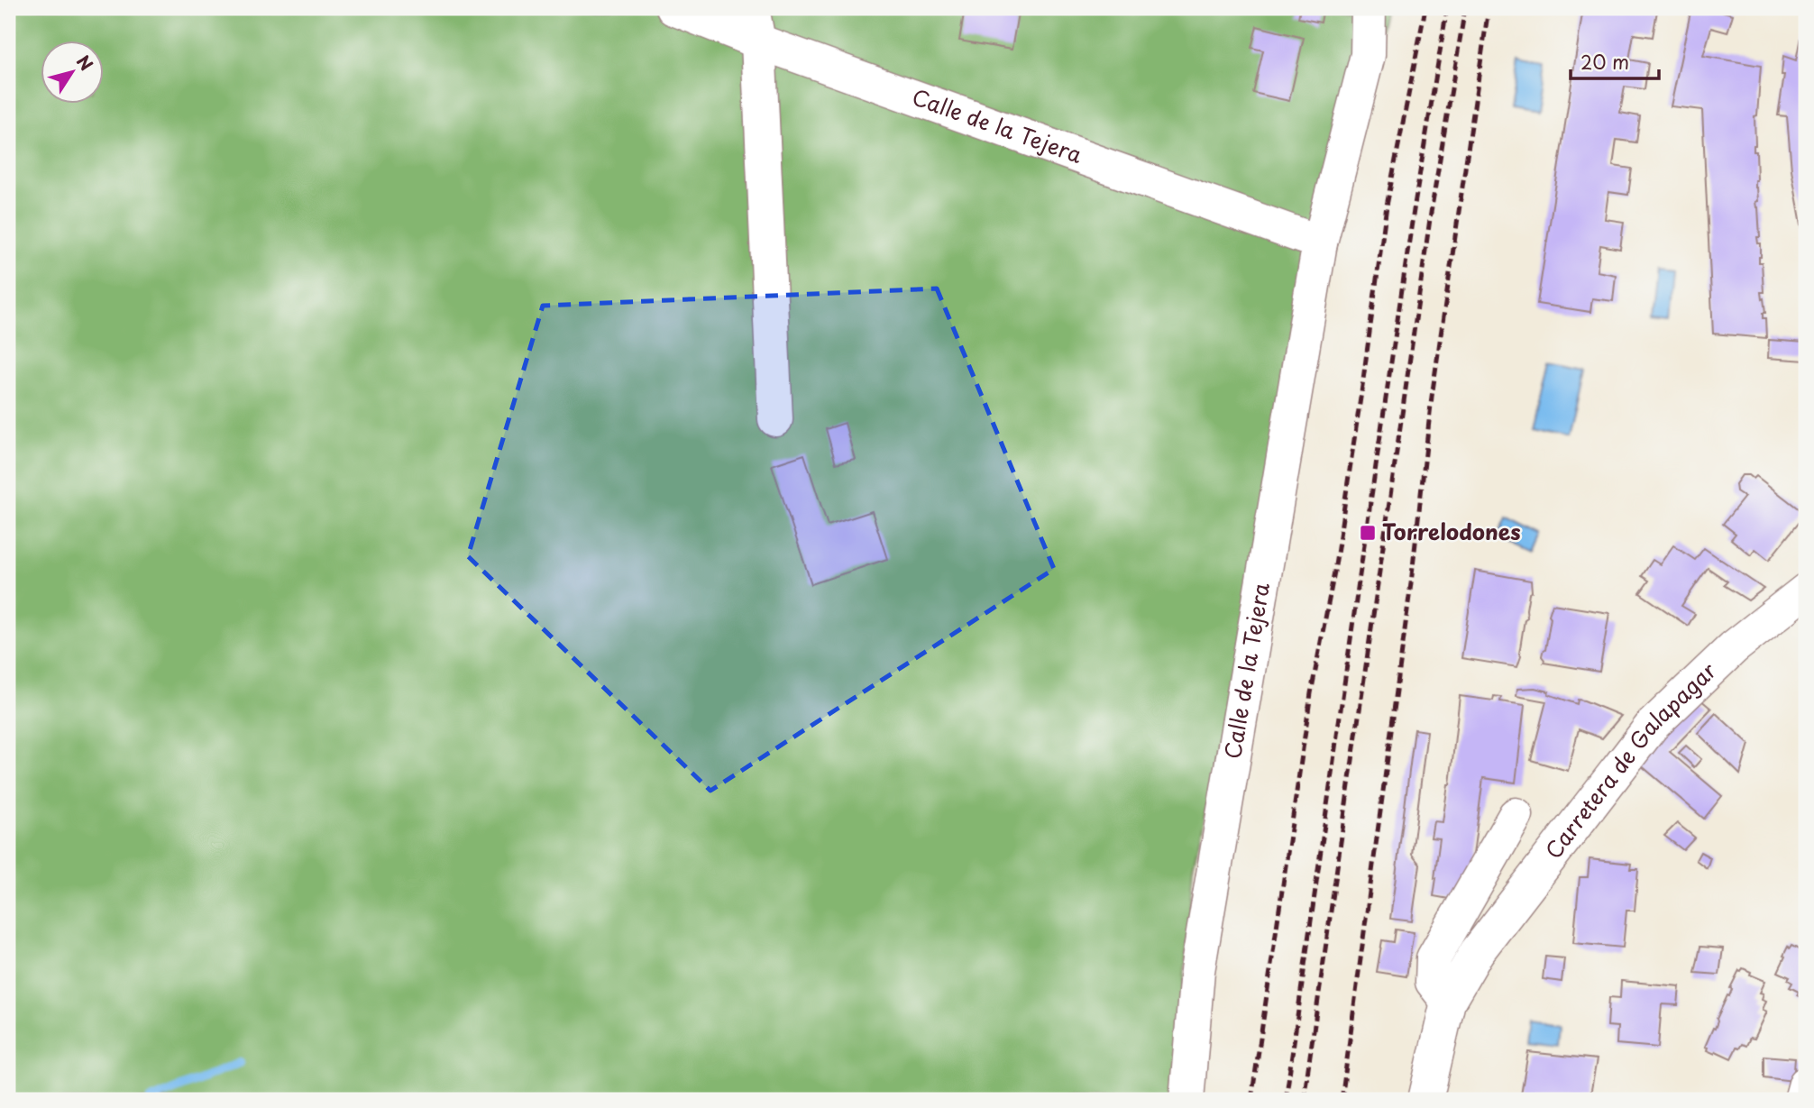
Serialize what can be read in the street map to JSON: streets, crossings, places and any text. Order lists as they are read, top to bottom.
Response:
{
  "streets": {
    "street": ["Calle de la Tejera", "Carretera de Galapagar"]
  },
  "places": {
    "transit": ["Torrelodones"]
  },
  "scale_bar": "20 m",
  "north": "top right"
}
